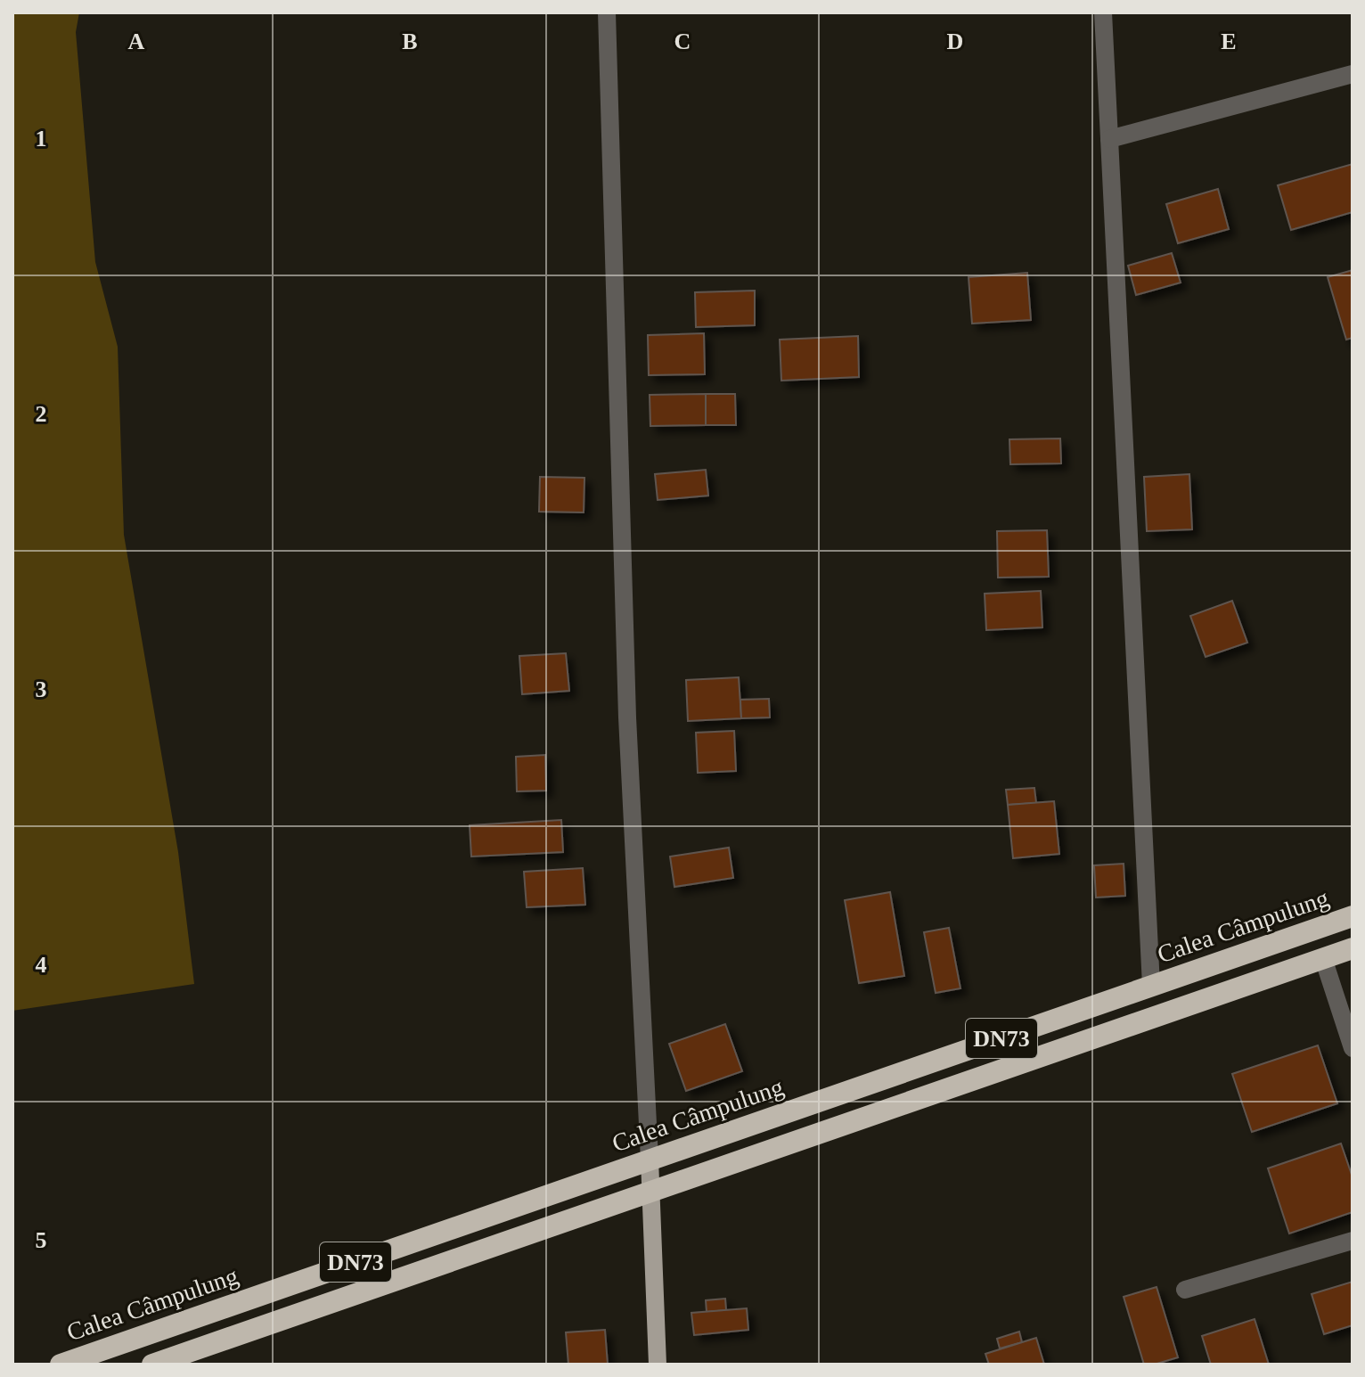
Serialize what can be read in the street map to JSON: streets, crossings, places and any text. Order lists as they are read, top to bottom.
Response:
{
  "streets": {
    "highway": ["Calea Câmpulung", "DN73"]
  },
  "grid": {
    "columns": [
      "A",
      "B",
      "C",
      "D",
      "E"
    ],
    "rows": [
      "1",
      "2",
      "3",
      "4",
      "5"
    ]
  }
}
